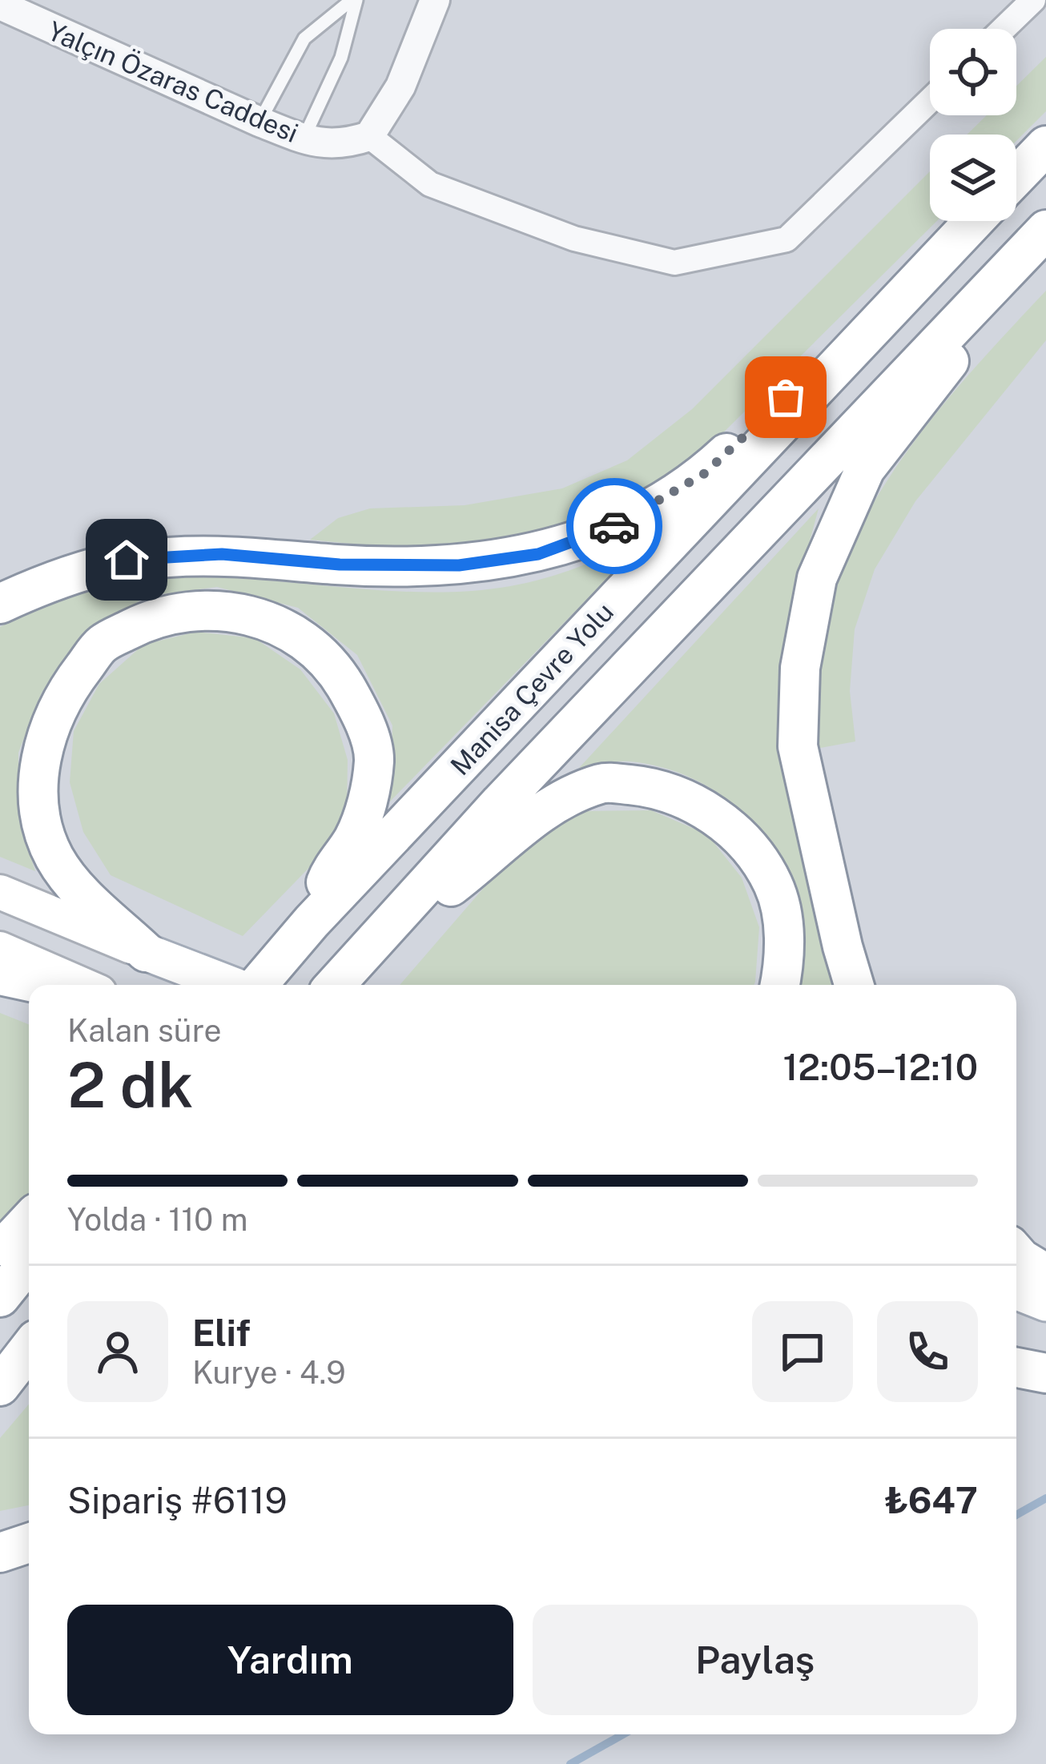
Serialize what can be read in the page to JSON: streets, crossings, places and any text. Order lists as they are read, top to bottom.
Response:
{
  "streets": {
    "highway": ["Manisa Çevre Yolu"],
    "street": ["Yalçın Özaras Caddesi"]
  },
  "page": {
    "heading": ["2 dk", "Kalan süre", "12:05–12:10"],
    "panel": [
      "Elif",
      "Kurye · 4.9",
      "Sipariş #6119",
      "₺647"
    ],
    "bar": "Yolda · 110 m",
    "buttons": ["Yardım", "Paylaş"]
  }
}
